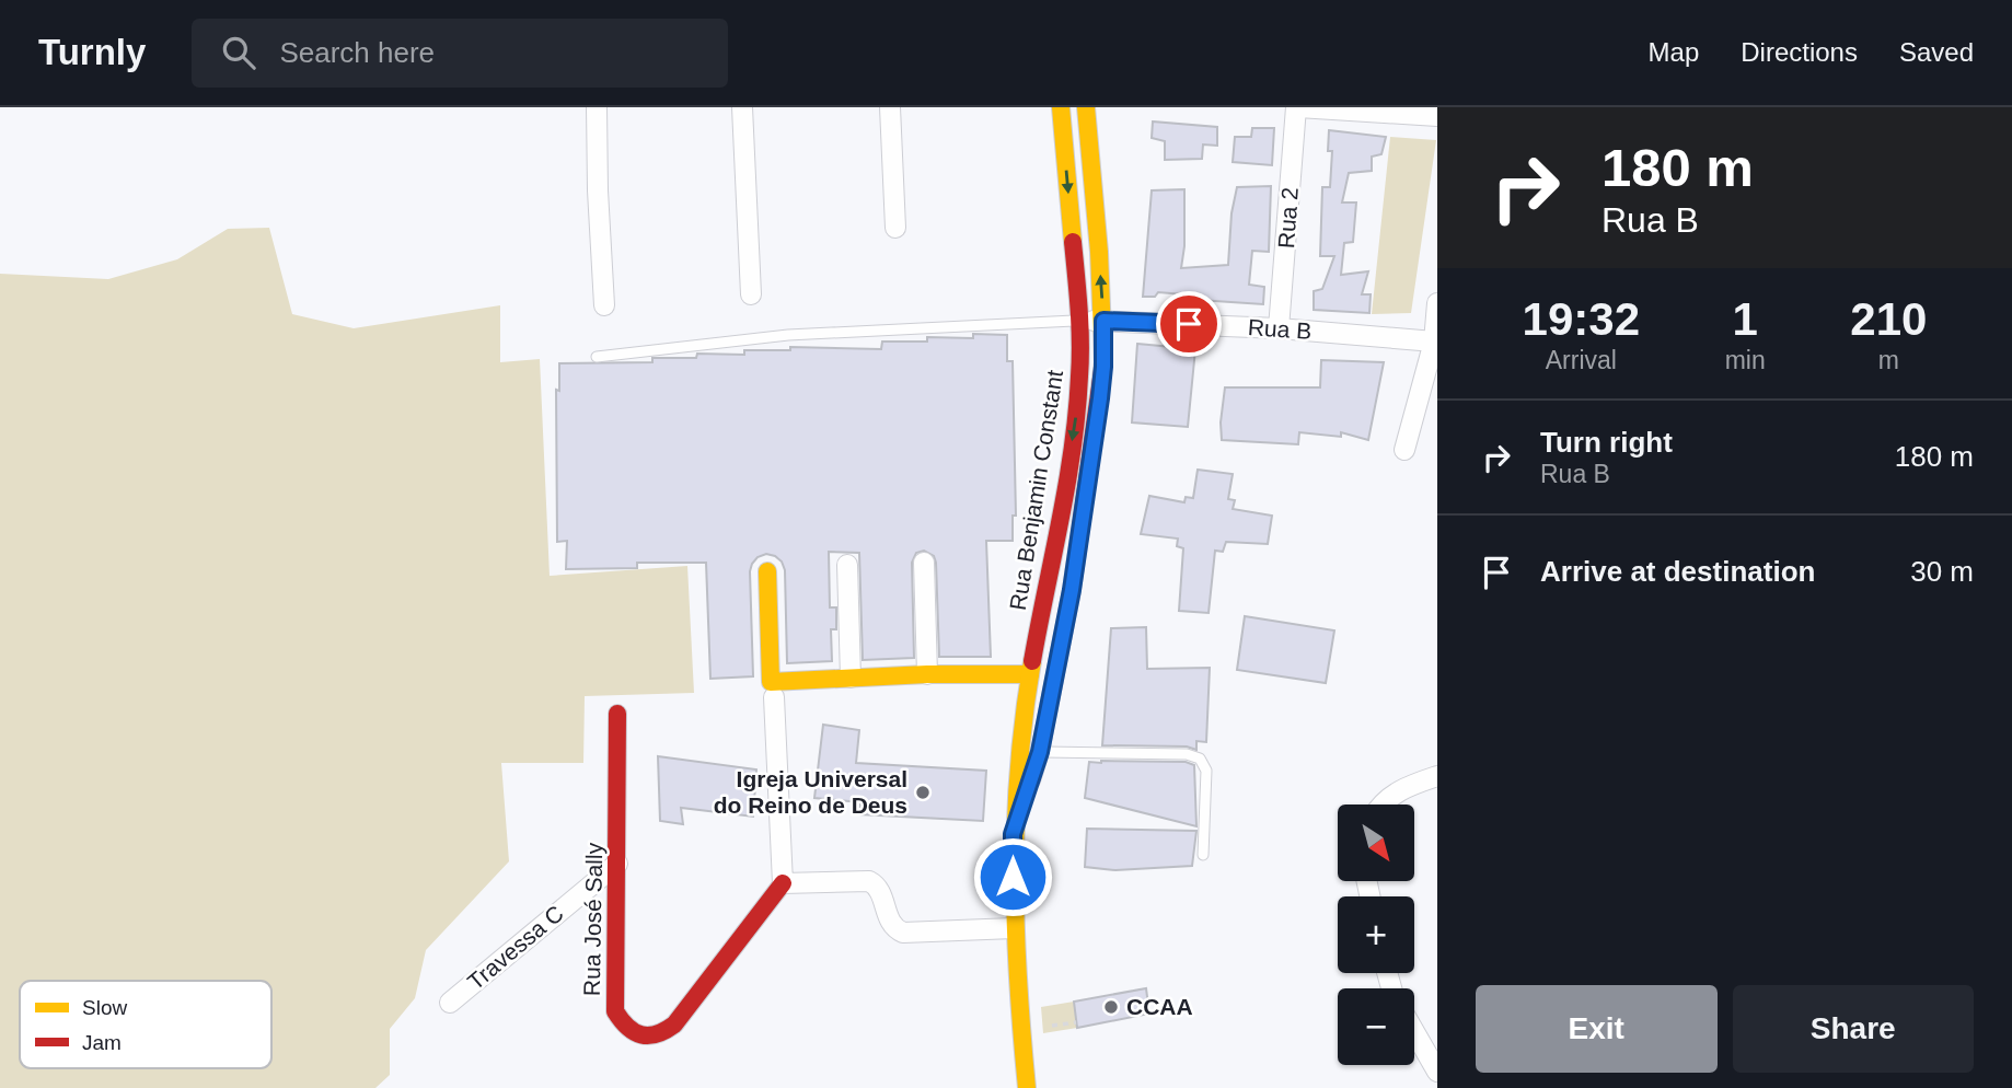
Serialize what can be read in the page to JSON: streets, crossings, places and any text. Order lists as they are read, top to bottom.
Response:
{
  "streets": {
    "main road": ["Rua Benjamin Constant", "Rua José Sally"],
    "street": ["Rua 2", "Rua B", "Travessa C"]
  },
  "crossings": [
    ["Rua 2", "Rua B"],
    ["Rua B", "Rua Benjamin Constant"],
    ["Rua José Sally", "Travessa C"]
  ],
  "places": ["Igreja Universal do Reino de Deus", "CCAA"],
  "legend": ["Slow", "Jam"],
  "north": "bottom right",
  "page": {
    "header": "Turnly",
    "search": "Search here",
    "nav": ["Map", "Directions", "Saved"],
    "turn": ["180 m", "Rua B"],
    "eta": [
      "19:32",
      "Arrival",
      "1",
      "min",
      "210",
      "m"
    ],
    "list": [
      {
        "name": "Turn right",
        "note": "Rua B",
        "value": "180 m"
      },
      {
        "name": "Arrive at destination",
        "value": "30 m"
      }
    ],
    "map_buttons": ["+", "−"],
    "buttons": ["Exit", "Share"]
  }
}
